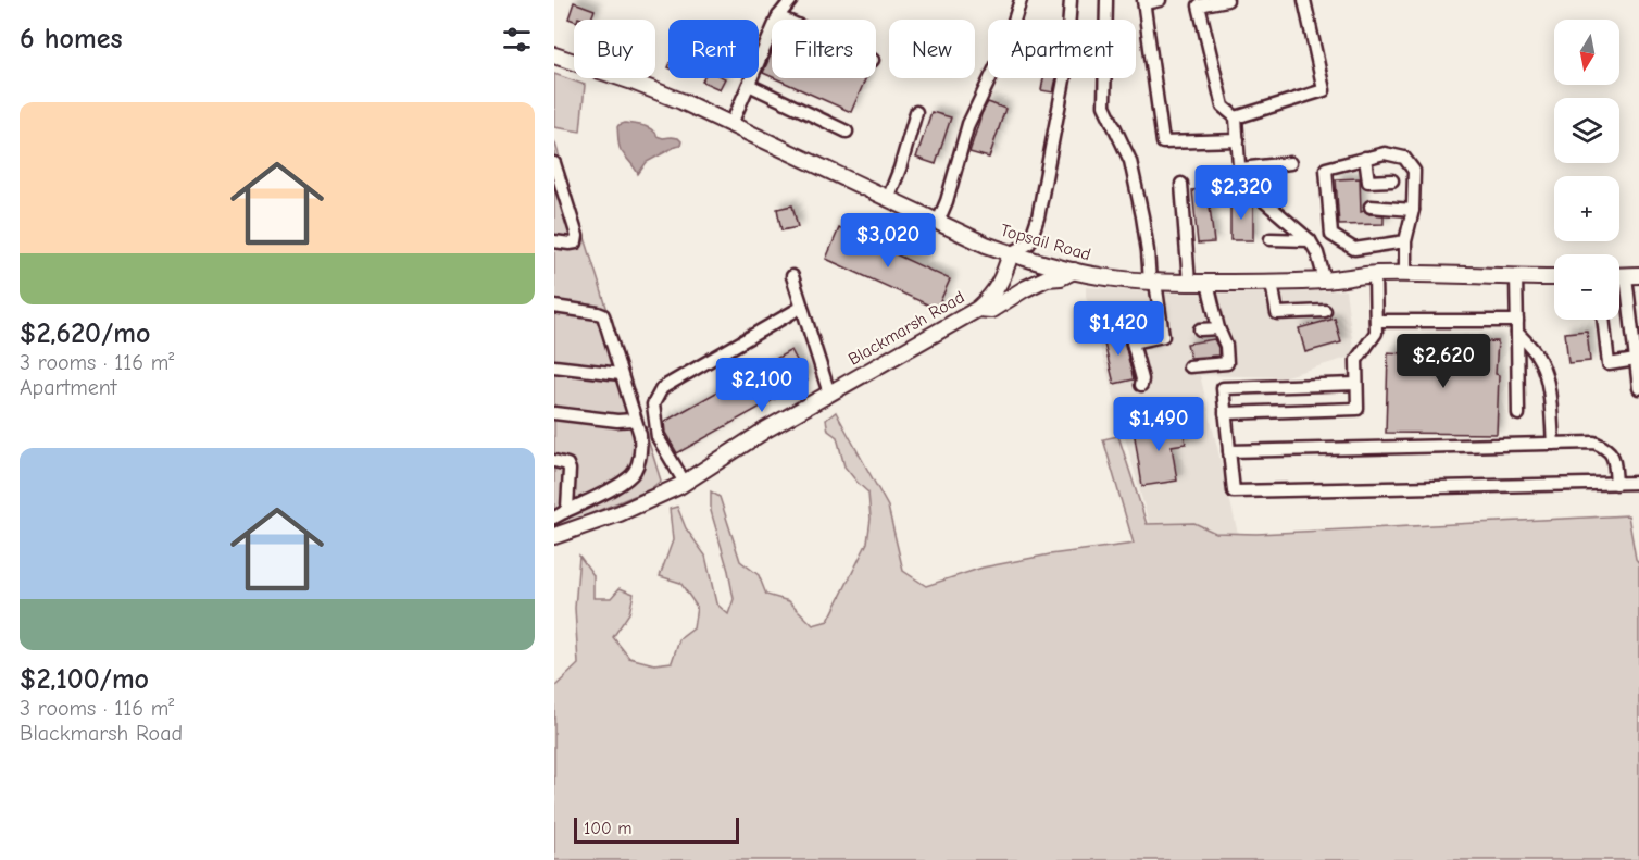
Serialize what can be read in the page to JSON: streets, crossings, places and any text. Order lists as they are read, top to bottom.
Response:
{
  "streets": {
    "main road": ["Topsail Road", "Blackmarsh Road"]
  },
  "crossings": [
    ["Topsail Road", "Blackmarsh Road"]
  ],
  "scale_bar": "100 m",
  "north": "bottom",
  "page": {
    "heading": "6 homes",
    "map_buttons": ["+", "−"],
    "chip": [
      "Buy",
      "Rent",
      "Filters",
      "New",
      "Apartment"
    ],
    "list": [
      {
        "name": "$2,620/mo",
        "note": "3 rooms · 116 m² · Apartment"
      },
      {
        "name": "$2,100/mo",
        "note": "3 rooms · 116 m² · Blackmarsh Road"
      }
    ],
    "price": [
      "$2,320",
      "$3,020",
      "$1,420",
      "$2,620",
      "$2,100",
      "$1,490"
    ],
    "scale": "100 m"
  }
}
